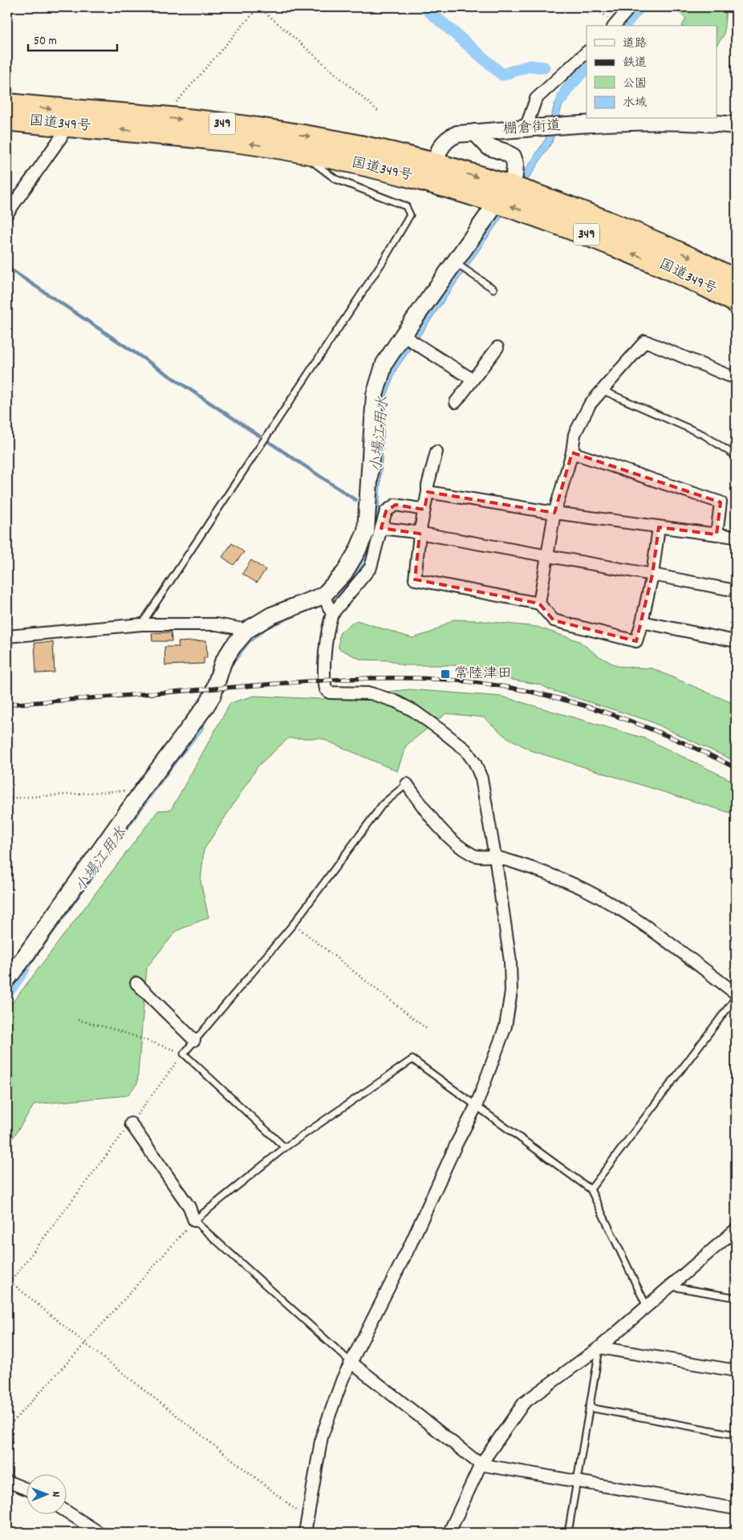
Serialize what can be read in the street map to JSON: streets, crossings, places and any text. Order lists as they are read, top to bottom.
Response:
{
  "streets": {
    "highway": ["349", "国道349号"],
    "street": ["棚倉街道"]
  },
  "crossings": [
    ["国道349号", "棚倉街道"]
  ],
  "water": ["小場江用水"],
  "places": {
    "transit": ["常陸津田"]
  },
  "legend": [
    "道路",
    "鉄道",
    "公園",
    "水域"
  ],
  "scale_bar": "50 m",
  "north": "right"
}
